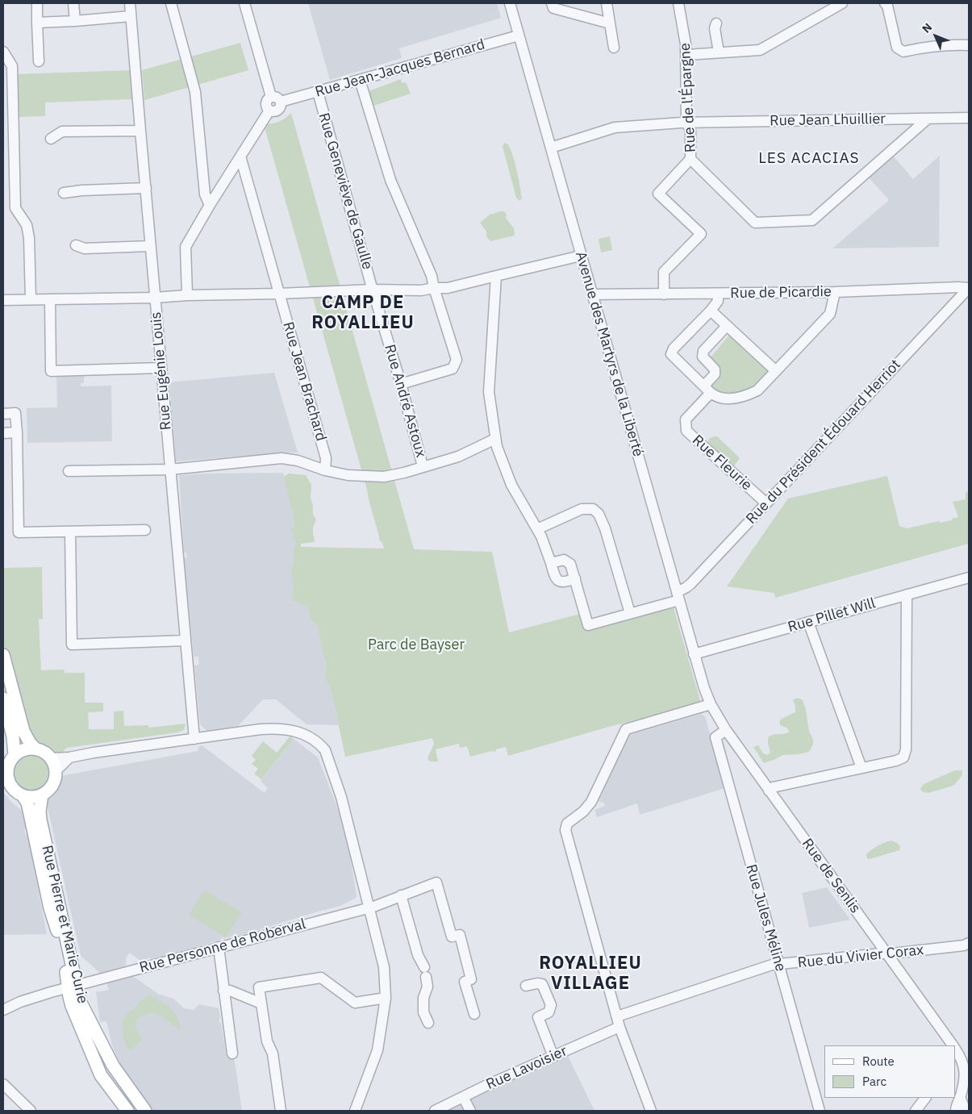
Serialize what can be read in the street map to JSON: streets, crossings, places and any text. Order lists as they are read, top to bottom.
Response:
{
  "streets": {
    "main road": ["Rue Pierre et Marie Curie"],
    "street": [
      "Rue Jean-Jacques Bernard",
      "Rue de l'Épargne",
      "Rue Jean Lhuillier",
      "Rue Geneviève de Gaulle",
      "Rue de Picardie",
      "Avenue des Martyrs de la Liberté",
      "Rue Eugénie Louis",
      "Rue Jean Brachard",
      "Rue André Astoux",
      "Rue du Président Édouard Herriot",
      "Rue Fleurie",
      "Rue Pillet Will",
      "Rue de Senlis",
      "Rue Jules Méline",
      "Rue Personne de Roberval",
      "Rue du Vivier Corax",
      "Rue Lavoisier"
    ]
  },
  "crossings": [
    ["Rue Jean-Jacques Bernard", "Rue Geneviève de Gaulle"],
    ["Rue Jean-Jacques Bernard", "Avenue des Martyrs de la Liberté"],
    ["Rue de l'Épargne", "Rue Jean Lhuillier"],
    ["Rue Jean Lhuillier", "Avenue des Martyrs de la Liberté"],
    ["Rue Geneviève de Gaulle", "Rue André Astoux"],
    ["Rue de Picardie", "Avenue des Martyrs de la Liberté"],
    ["Rue de Picardie", "Rue du Président Édouard Herriot"],
    ["Avenue des Martyrs de la Liberté", "Rue du Président Édouard Herriot"],
    ["Avenue des Martyrs de la Liberté", "Rue Pillet Will"],
    ["Avenue des Martyrs de la Liberté", "Rue de Senlis"],
    ["Rue du Président Édouard Herriot", "Rue Fleurie"],
    ["Rue de Senlis", "Rue Jules Méline"],
    ["Rue de Senlis", "Rue du Vivier Corax"],
    ["Rue Jules Méline", "Rue du Vivier Corax"],
    ["Rue Pierre et Marie Curie", "Rue Personne de Roberval"]
  ],
  "districts": ["LES ACACIAS", "CAMP DE ROYALLIEU", "ROYALLIEU VILLAGE"],
  "parks": ["Parc de Bayser"],
  "legend": ["Route", "Parc"],
  "north": "top left"
}
